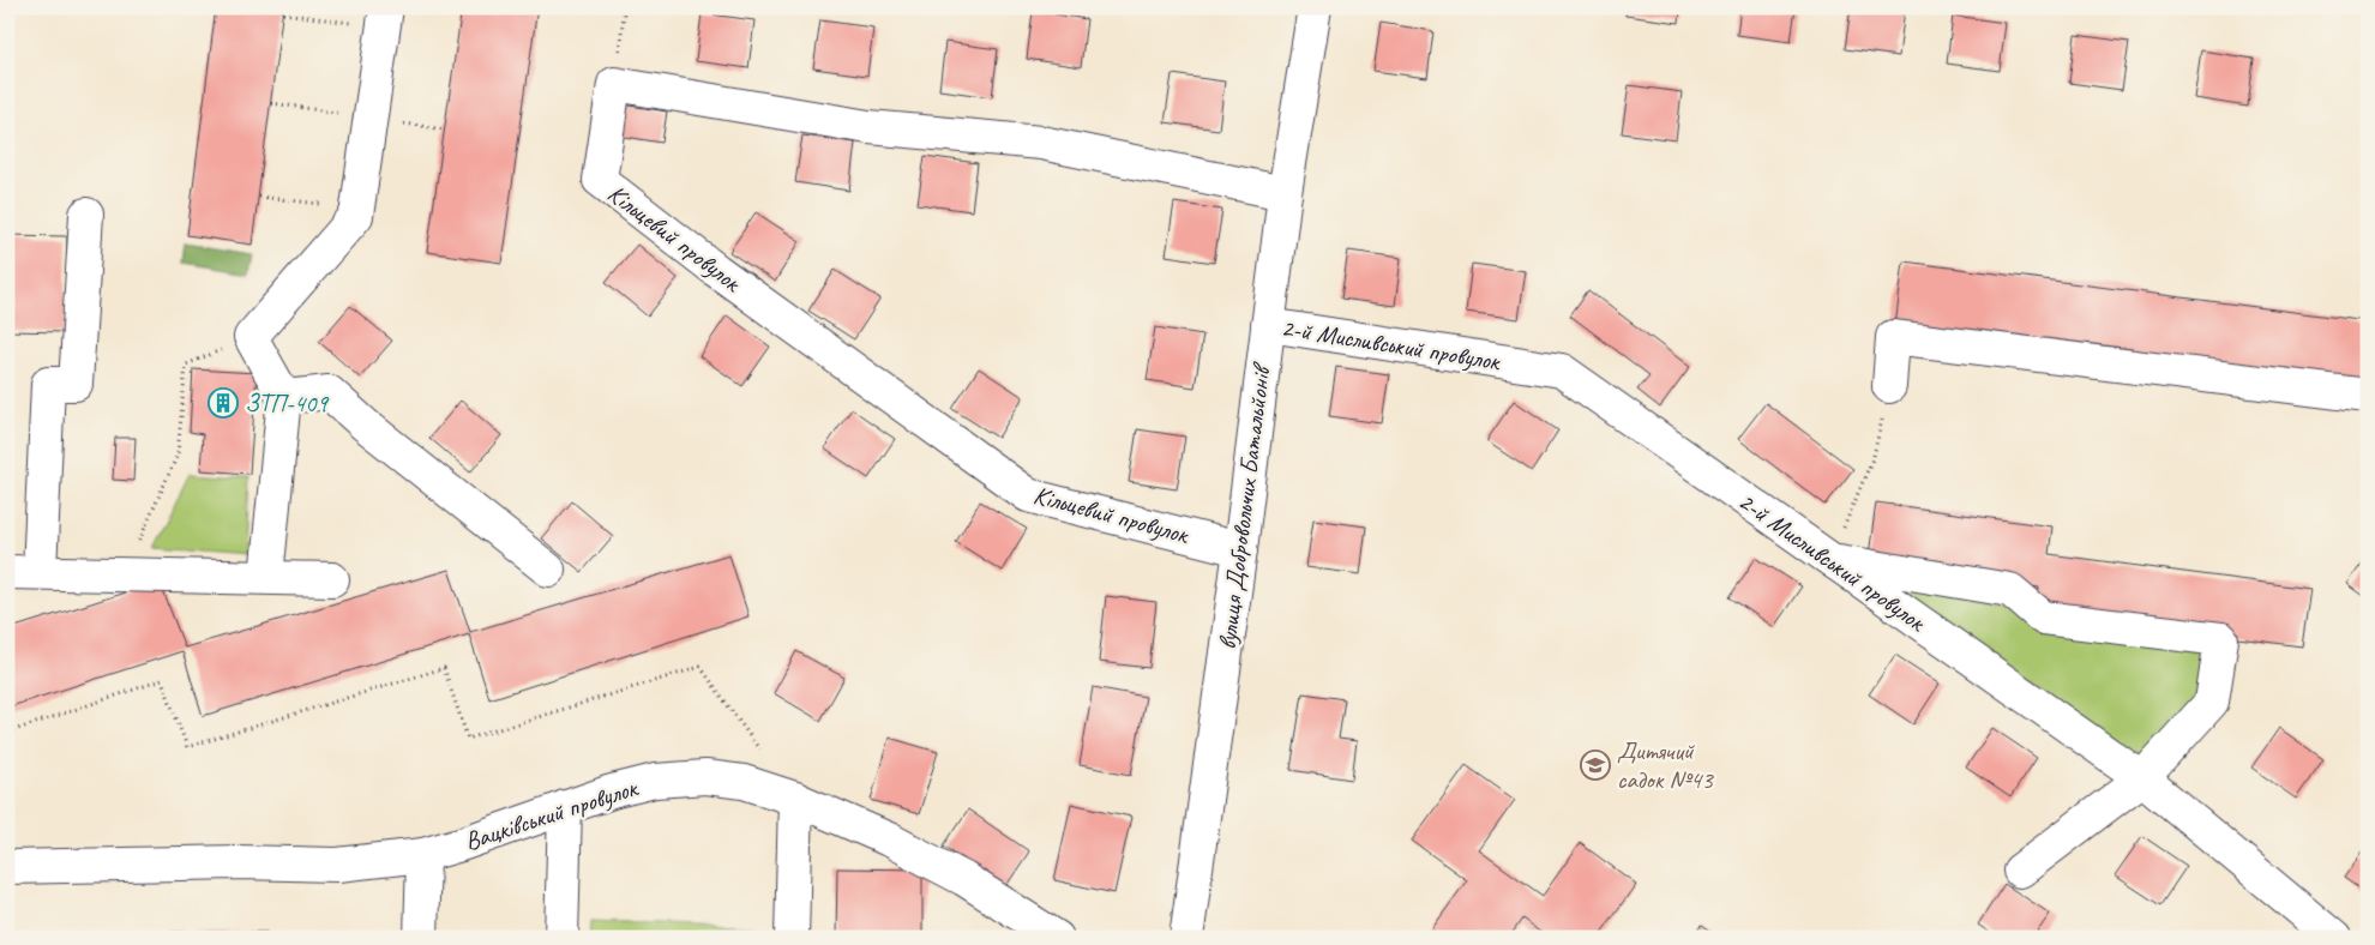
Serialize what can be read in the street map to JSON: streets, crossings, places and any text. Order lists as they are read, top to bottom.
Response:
{
  "streets": {
    "street": [
      "Кільцевий провулок",
      "2-й Мисливський провулок",
      "вулиця Добровольчих Батальйонів",
      "Вацківський провулок"
    ]
  },
  "crossings": [
    ["Кільцевий провулок", "вулиця Добровольчих Батальйонів"],
    ["2-й Мисливський провулок", "вулиця Добровольчих Батальйонів"]
  ],
  "places": {
    "building": ["ЗТП-409"],
    "school or university": ["Дитячий садок №43"]
  }
}
